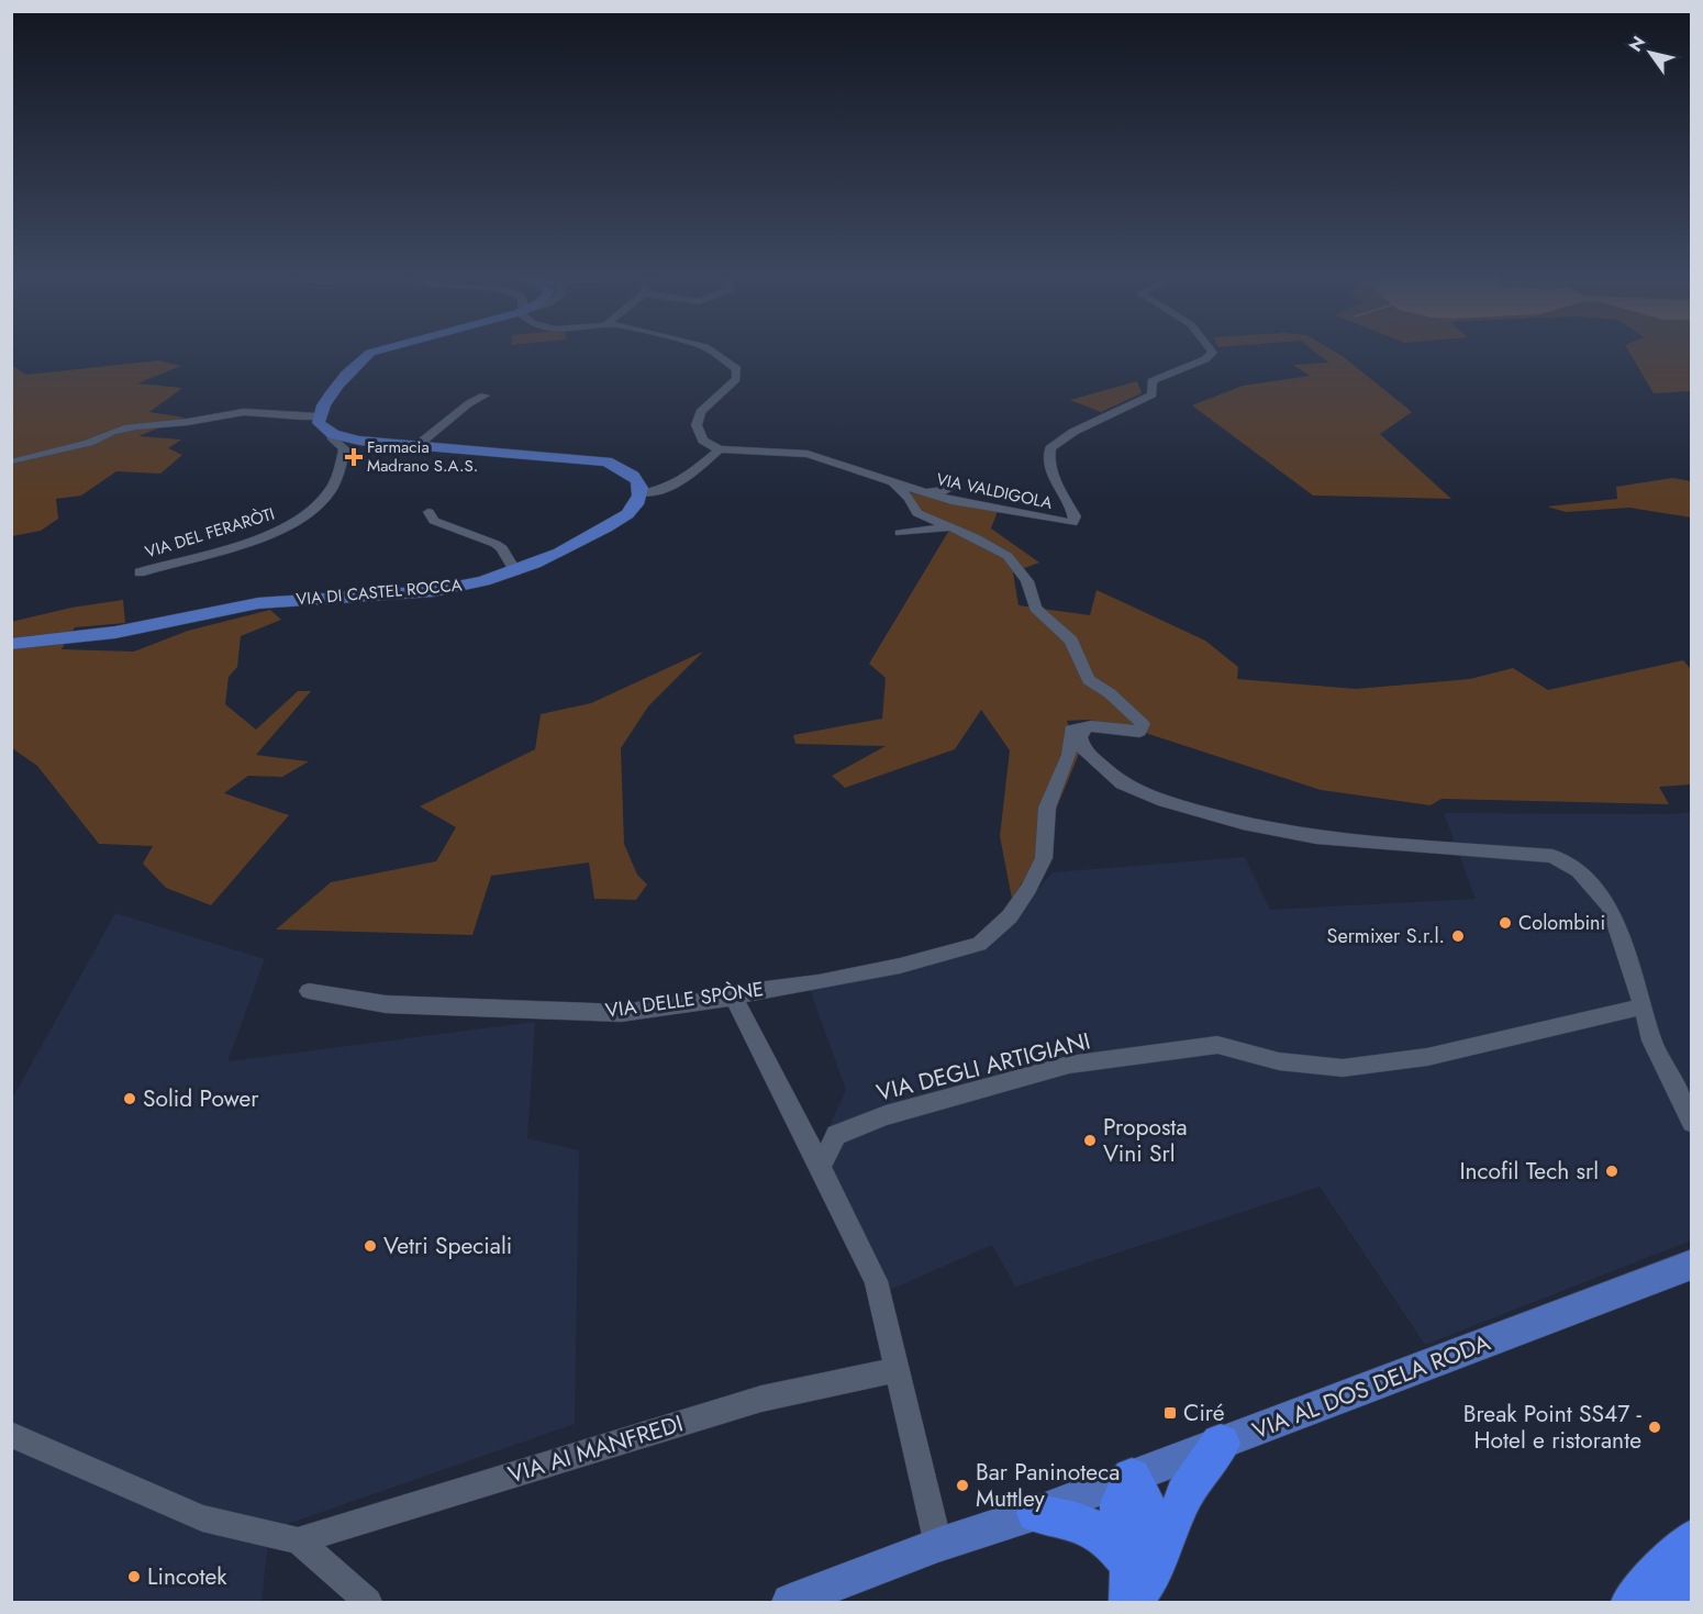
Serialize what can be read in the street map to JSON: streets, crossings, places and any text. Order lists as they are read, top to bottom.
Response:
{
  "streets": {
    "main road": ["VIA DI CASTEL ROCCA", "VIA AL DOS DELA RODA"],
    "street": [
      "VIA VALDIGOLA",
      "VIA DEL FERARÒTI",
      "VIA DELLE SPÒNE",
      "VIA DEGLI ARTIGIANI",
      "VIA AI MANFREDI"
    ]
  },
  "places": {
    "health": ["Farmacia Madrano S.A.S."],
    "other": [
      "Colombini",
      "Sermixer S.r.l.",
      "Solid Power",
      "Proposta Vini Srl",
      "Incofil Tech srl",
      "Vetri Speciali",
      "Break Point SS47 - Hotel e ristorante",
      "Bar Paninoteca Muttley",
      "Lincotek"
    ],
    "transit": ["Ciré"]
  },
  "north": "top left"
}
